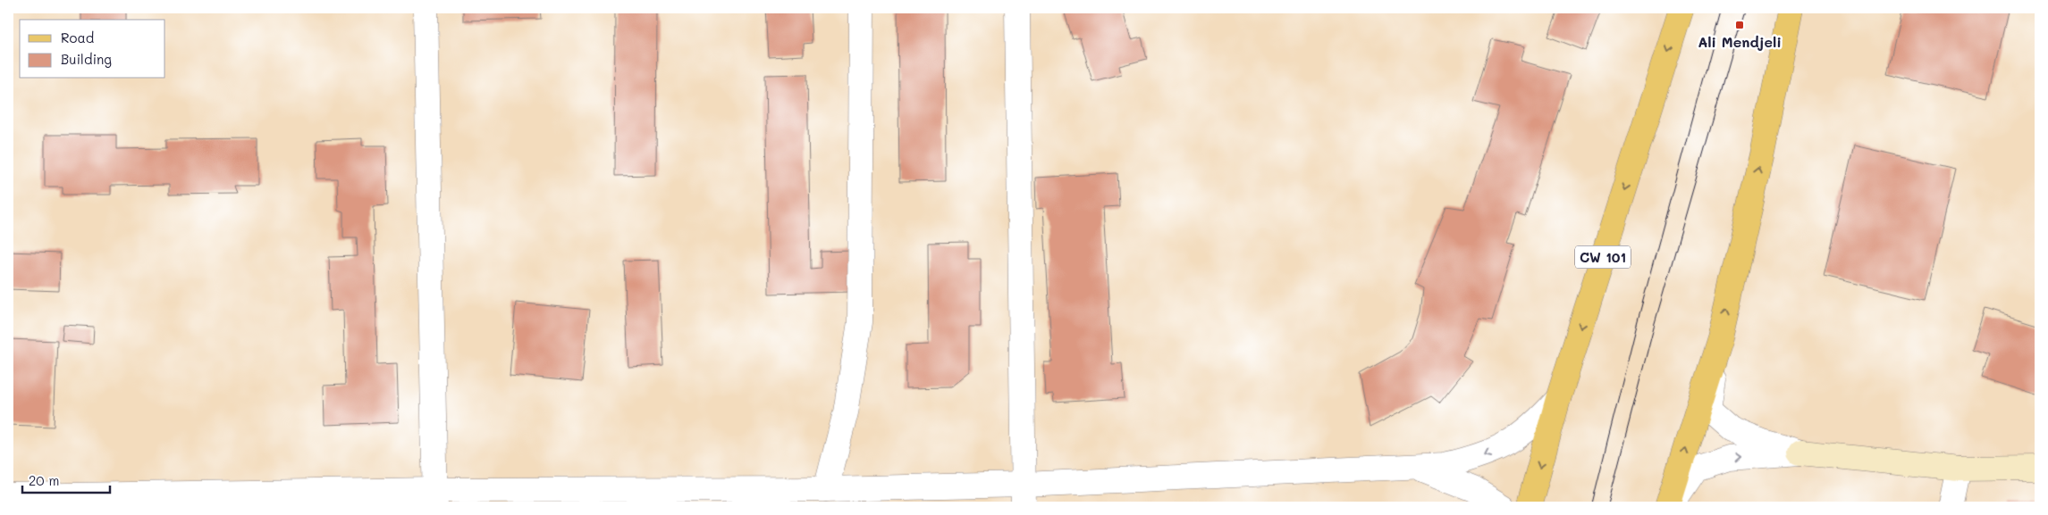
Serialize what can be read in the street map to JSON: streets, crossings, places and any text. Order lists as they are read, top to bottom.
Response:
{
  "streets": {
    "main road": ["CW 101"]
  },
  "places": {
    "transit": ["Ali Mendjeli"]
  },
  "legend": ["Road", "Building"],
  "scale_bar": "20 m"
}
